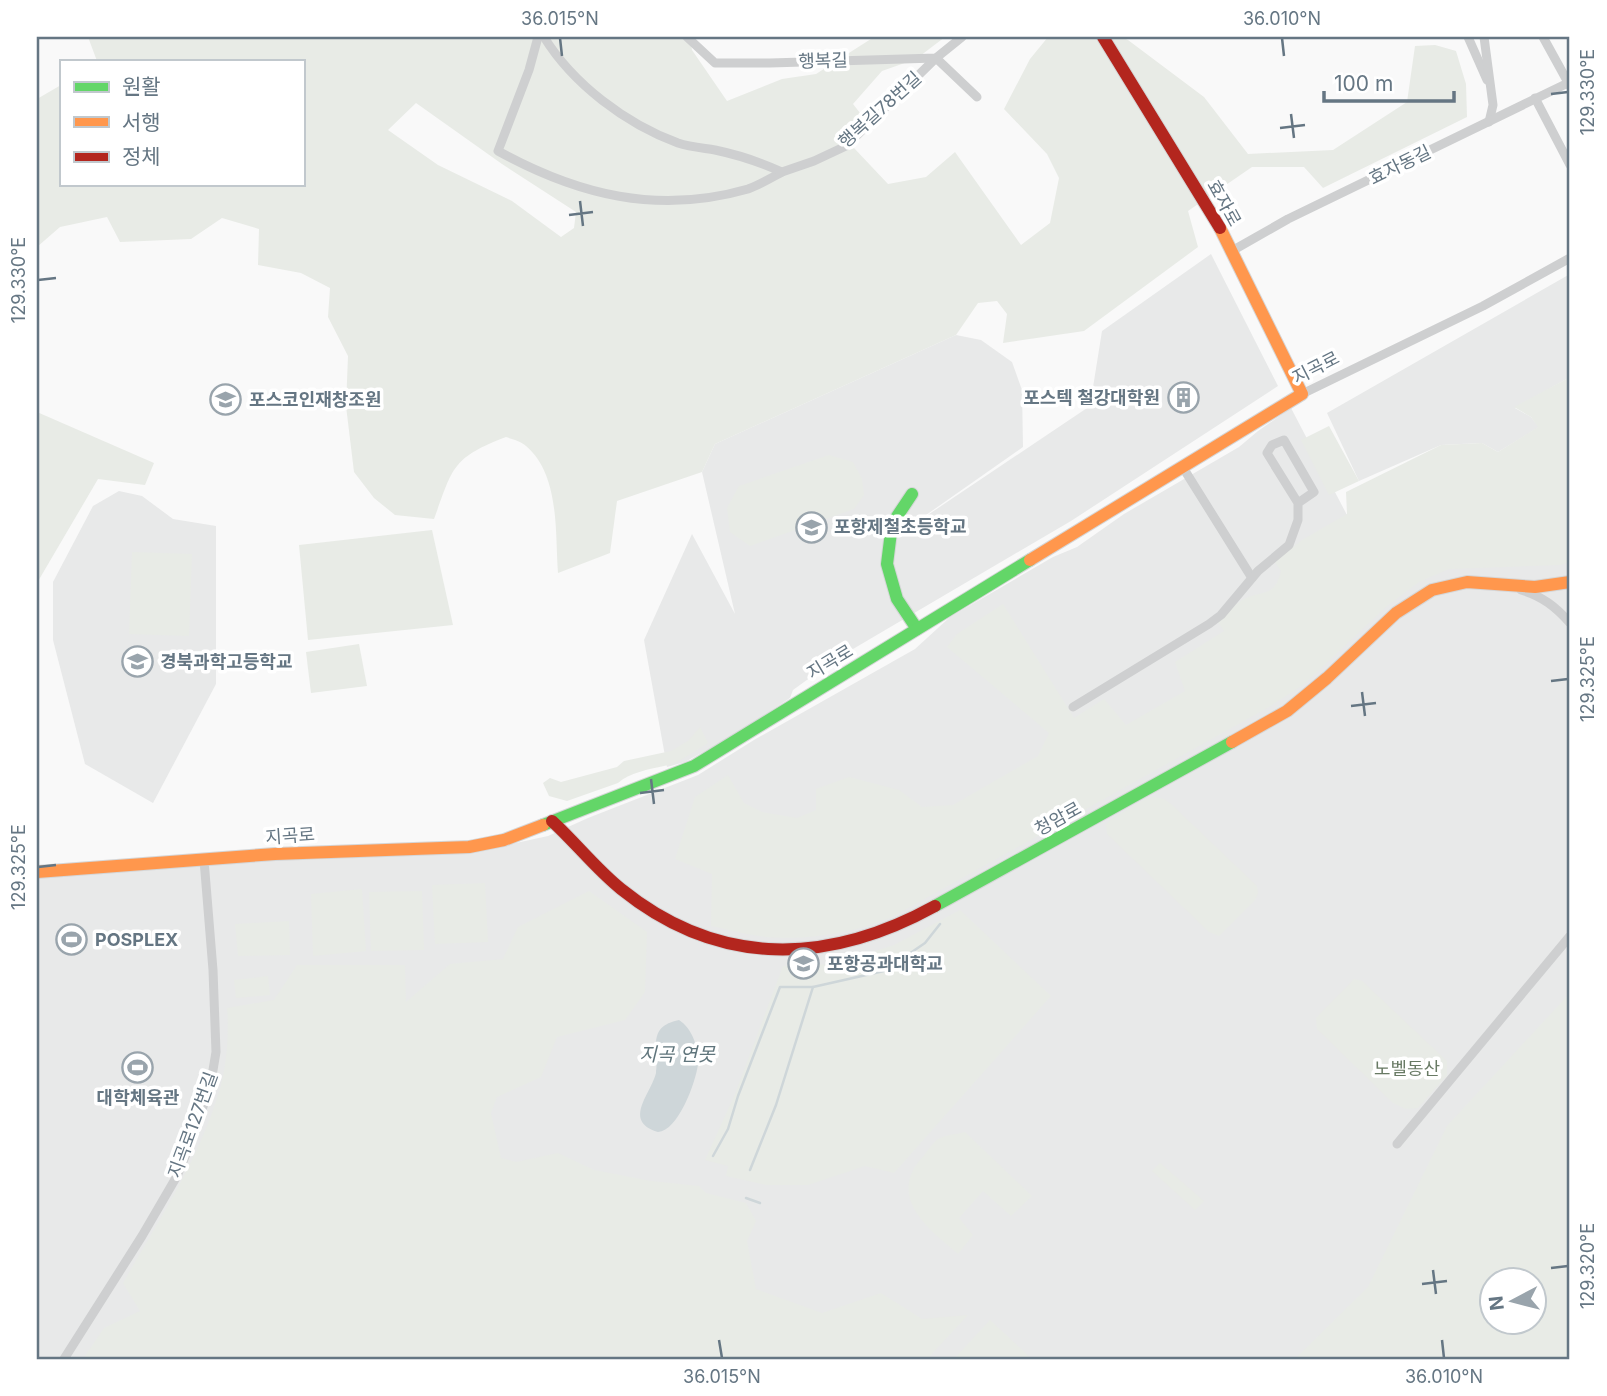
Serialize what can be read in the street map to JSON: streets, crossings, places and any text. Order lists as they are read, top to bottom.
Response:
{
  "streets": {
    "street": [
      "행복길",
      "행복길78번길",
      "효자동길",
      "효자로",
      "지곡로",
      "청암로",
      "지곡로127번길"
    ]
  },
  "crossings": [
    ["행복길", "행복길78번길"],
    ["효자동길", "효자로"],
    ["효자로", "지곡로"],
    ["지곡로", "청암로"],
    ["지곡로", "지곡로127번길"]
  ],
  "water": ["지곡 연못"],
  "parks": ["노벨동산"],
  "places": {
    "building": ["포스텍 철강대학원"],
    "school or university": [
      "포스코인재창조원",
      "포항제철초등학교",
      "경북과학고등학교",
      "포항공과대학교"
    ],
    "sports": ["POSPLEX", "대학체육관"]
  },
  "legend": ["원활", "서행", "정체"],
  "scale_bar": "100 m",
  "north": "left",
  "coordinates": [
    "36.015°N",
    "36.010°N",
    "129.330°E",
    "129.325°E",
    "129.320°E"
  ]
}
